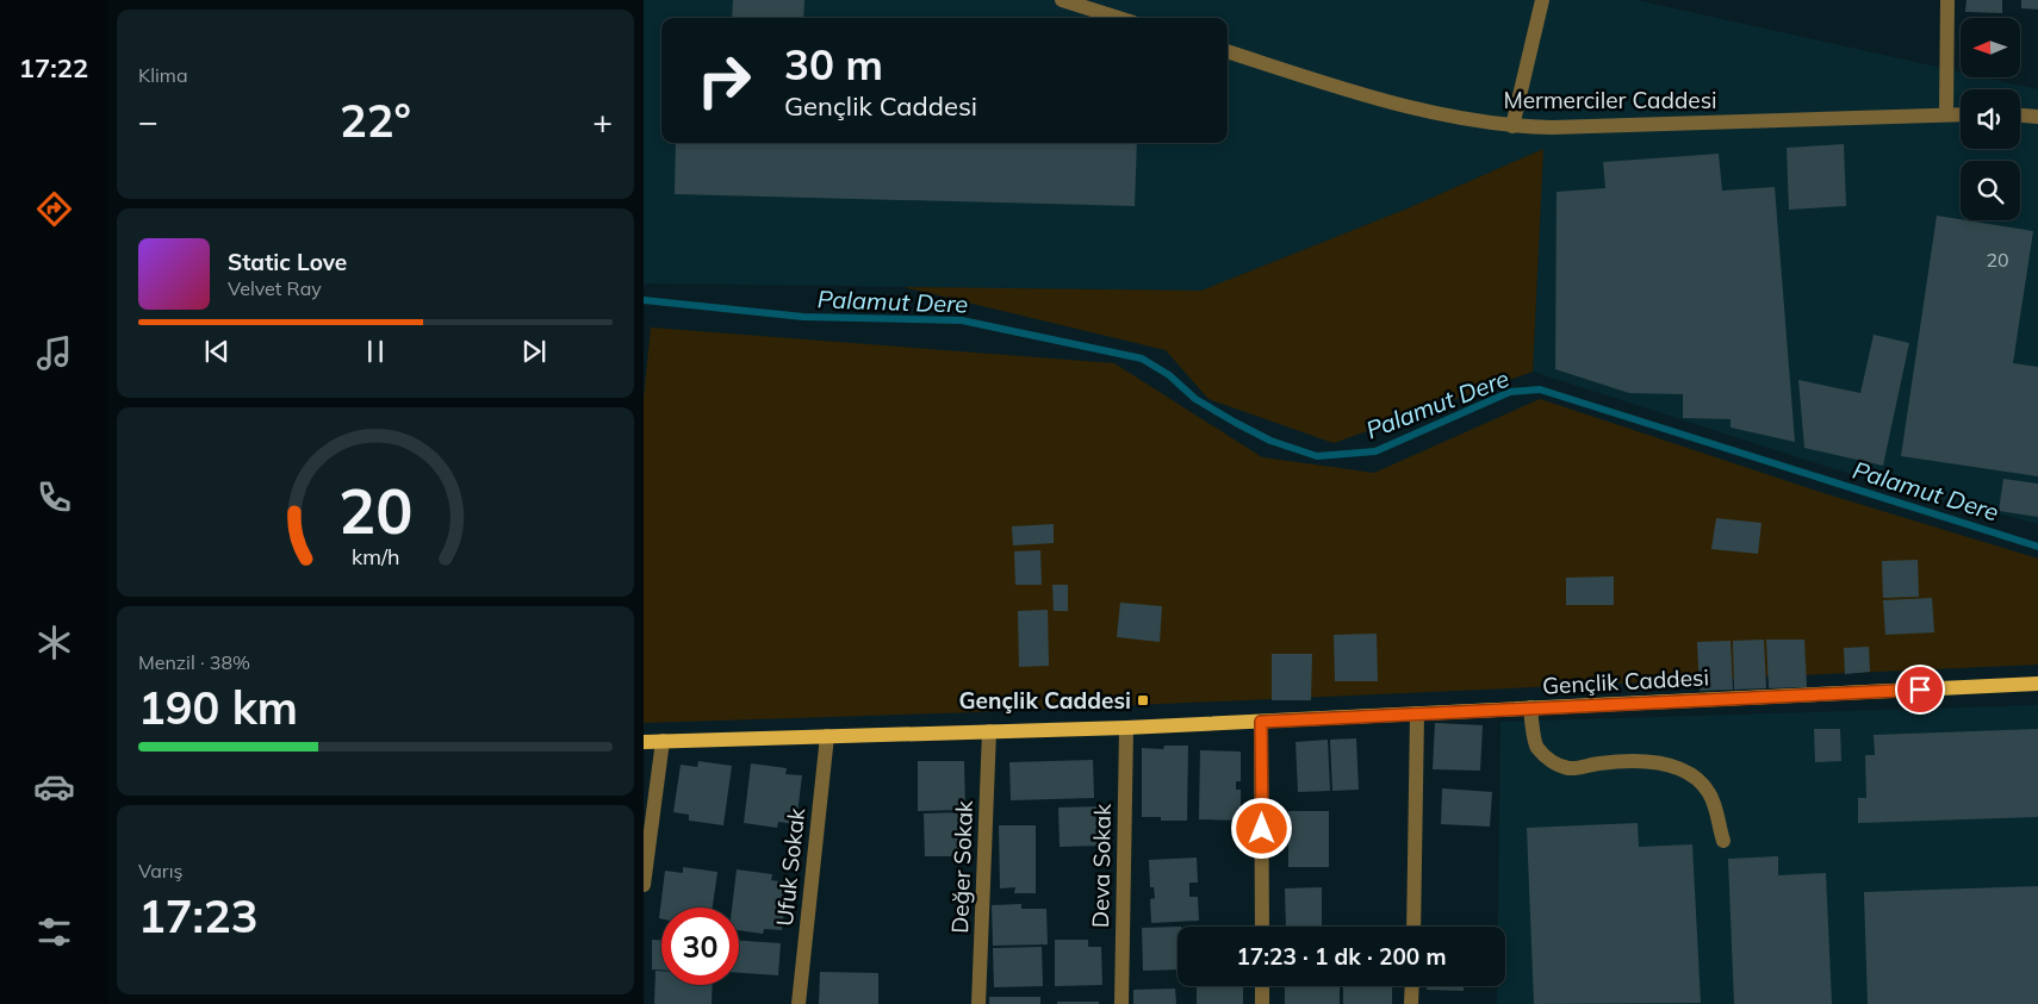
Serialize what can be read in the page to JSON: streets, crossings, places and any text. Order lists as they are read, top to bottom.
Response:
{
  "streets": {
    "main road": ["Gençlik Caddesi"],
    "street": [
      "Mermerciler Caddesi",
      "Deva Sokak",
      "Ufuk Sokak",
      "Değer Sokak"
    ]
  },
  "crossings": [
    ["Gençlik Caddesi", "Deva Sokak"],
    ["Gençlik Caddesi", "Ufuk Sokak"],
    ["Gençlik Caddesi", "Değer Sokak"]
  ],
  "water": ["Palamut Dere"],
  "places": {
    "transit": ["Gençlik Caddesi"]
  },
  "house_numbers": ["20"],
  "north": "left",
  "page": {
    "tabs": "17:22",
    "tile": [
      "Klima",
      ["Menzil · 38%", "190 km"],
      ["Varış", "17:23"]
    ],
    "turn": ["30 m", "Gençlik Caddesi"],
    "heat": ["−", "22°", "+"],
    "song": ["Static Love", "Velvet Ray"],
    "limit": "30",
    "trip": "17:23 · 1 dk · 200 m",
    "gauge": ["20", "km/h"]
  }
}
